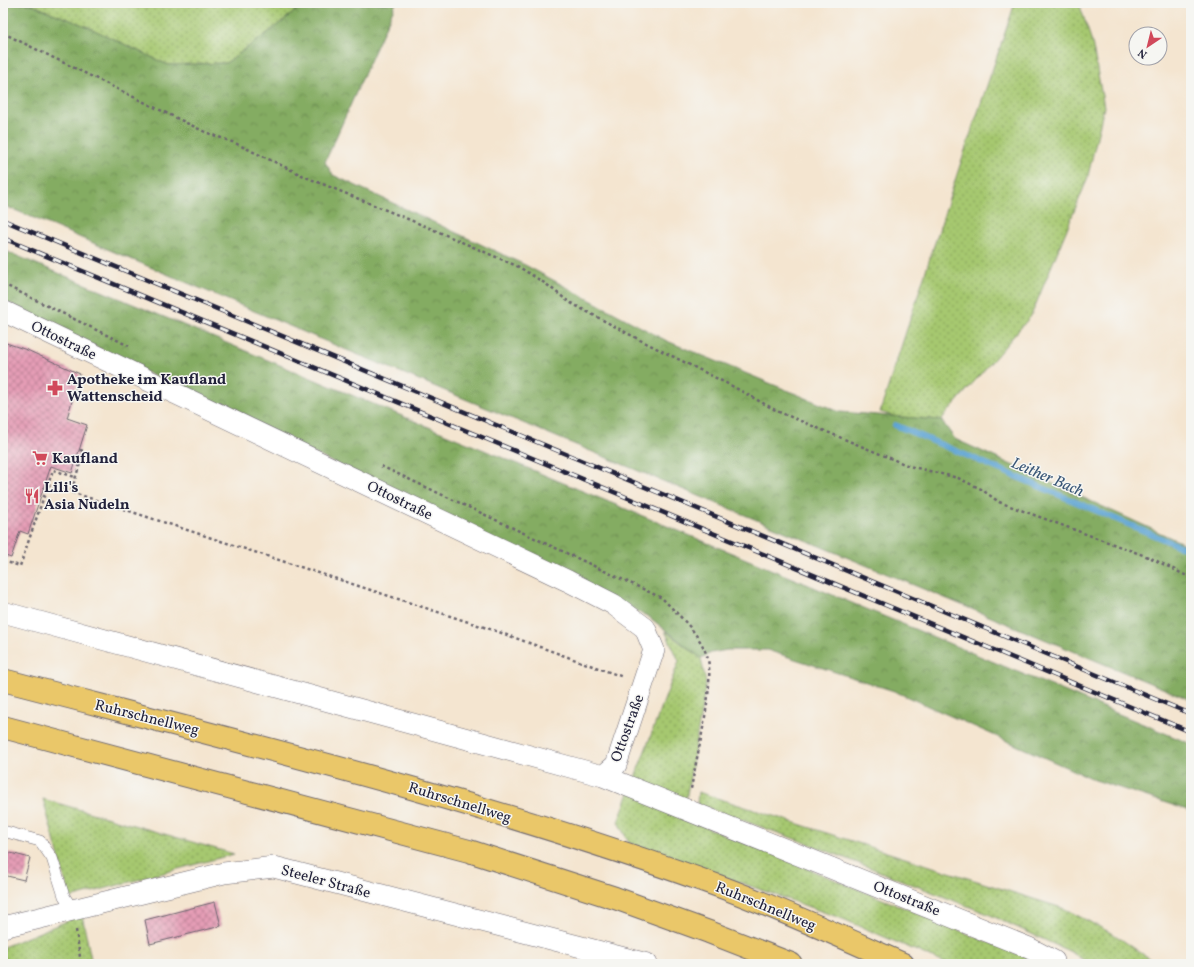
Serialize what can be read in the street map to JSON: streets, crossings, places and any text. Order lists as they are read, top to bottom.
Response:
{
  "streets": {
    "highway": ["Ruhrschnellweg"],
    "street": ["Ottostraße", "Steeler Straße"]
  },
  "water": ["Leither Bach"],
  "places": {
    "pharmacy": ["Apotheke im Kaufland Wattenscheid"],
    "supermarket": ["Kaufland"],
    "restaurant": ["Lili's Asia Nudeln"]
  },
  "north": "bottom left"
}
